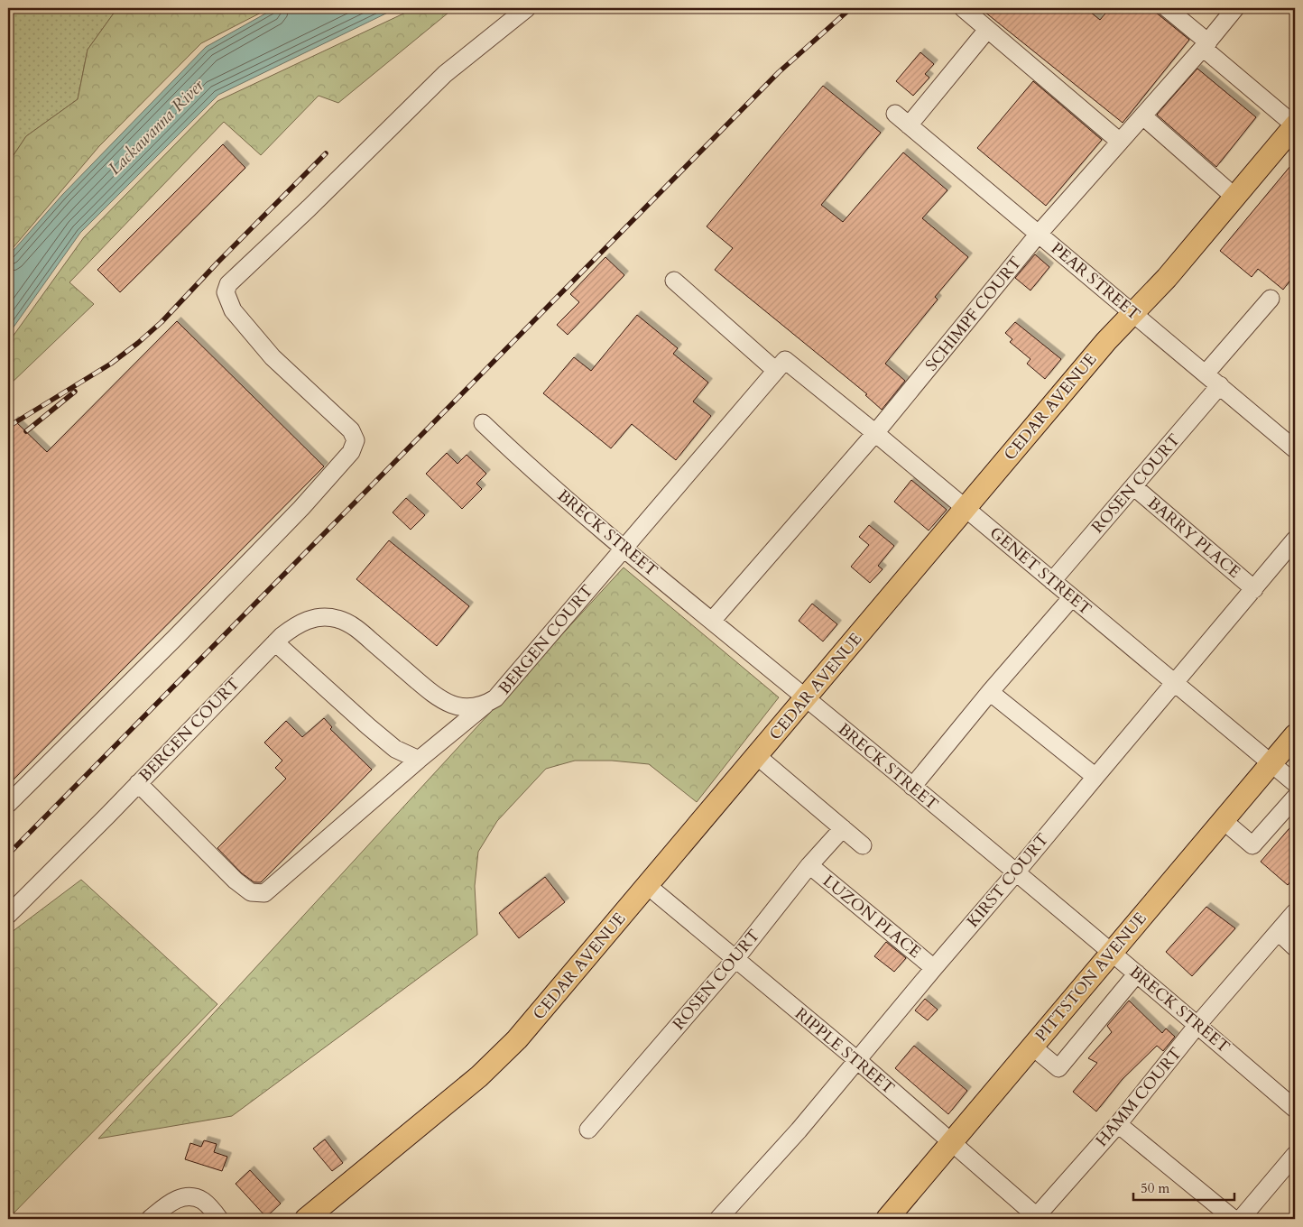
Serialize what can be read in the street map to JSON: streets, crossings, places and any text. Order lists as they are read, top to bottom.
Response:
{
  "streets": {
    "main road": ["CEDAR AVENUE", "PITTSTON AVENUE"],
    "street": [
      "PEAR STREET",
      "SCHIMPF COURT",
      "ROSEN COURT",
      "BRECK STREET",
      "BARRY PLACE",
      "GENET STREET",
      "BERGEN COURT",
      "KIRST COURT",
      "LUZON PLACE",
      "RIPPLE STREET",
      "HAMM COURT"
    ]
  },
  "crossings": [
    ["PEAR STREET", "SCHIMPF COURT"],
    ["PEAR STREET", "CEDAR AVENUE"],
    ["PEAR STREET", "ROSEN COURT"],
    ["SCHIMPF COURT", "BRECK STREET"],
    ["SCHIMPF COURT", "GENET STREET"],
    ["CEDAR AVENUE", "BRECK STREET"],
    ["CEDAR AVENUE", "GENET STREET"],
    ["CEDAR AVENUE", "RIPPLE STREET"],
    ["ROSEN COURT", "BARRY PLACE"],
    ["ROSEN COURT", "GENET STREET"],
    ["ROSEN COURT", "LUZON PLACE"],
    ["ROSEN COURT", "RIPPLE STREET"],
    ["BRECK STREET", "BERGEN COURT"],
    ["BRECK STREET", "KIRST COURT"],
    ["BRECK STREET", "PITTSTON AVENUE"],
    ["BRECK STREET", "HAMM COURT"],
    ["BARRY PLACE", "KIRST COURT"],
    ["GENET STREET", "BERGEN COURT"],
    ["GENET STREET", "KIRST COURT"],
    ["GENET STREET", "PITTSTON AVENUE"],
    ["KIRST COURT", "LUZON PLACE"],
    ["KIRST COURT", "RIPPLE STREET"],
    ["PITTSTON AVENUE", "RIPPLE STREET"],
    ["RIPPLE STREET", "HAMM COURT"]
  ],
  "water": ["Lackawanna River"],
  "scale_bar": "50 m"
}
